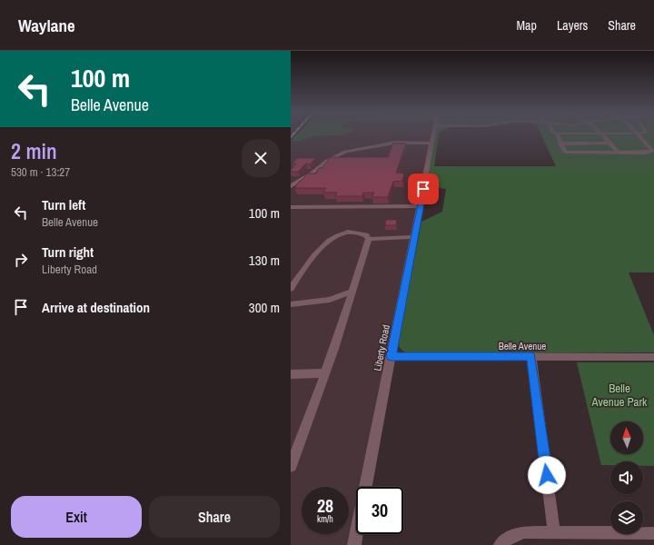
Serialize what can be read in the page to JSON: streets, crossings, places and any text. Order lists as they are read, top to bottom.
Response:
{
  "streets": {
    "street": ["Belle Avenue", "Liberty Road"]
  },
  "crossings": [
    ["Belle Avenue", "Liberty Road"]
  ],
  "parks": ["Belle Avenue Park"],
  "north": "top",
  "page": {
    "header": "Waylane",
    "nav": ["Map", "Layers", "Share"],
    "turn": ["100 m", "Belle Avenue"],
    "heading": ["2 min", "530 m · 13:27"],
    "list": [
      {
        "name": "Turn left",
        "note": "Belle Avenue",
        "value": "100 m"
      },
      {
        "name": "Turn right",
        "note": "Liberty Road",
        "value": "130 m"
      },
      {
        "name": "Arrive at destination",
        "value": "300 m"
      }
    ],
    "speed": "28 km/h",
    "limit": "30",
    "buttons": ["Exit", "Share"]
  }
}
